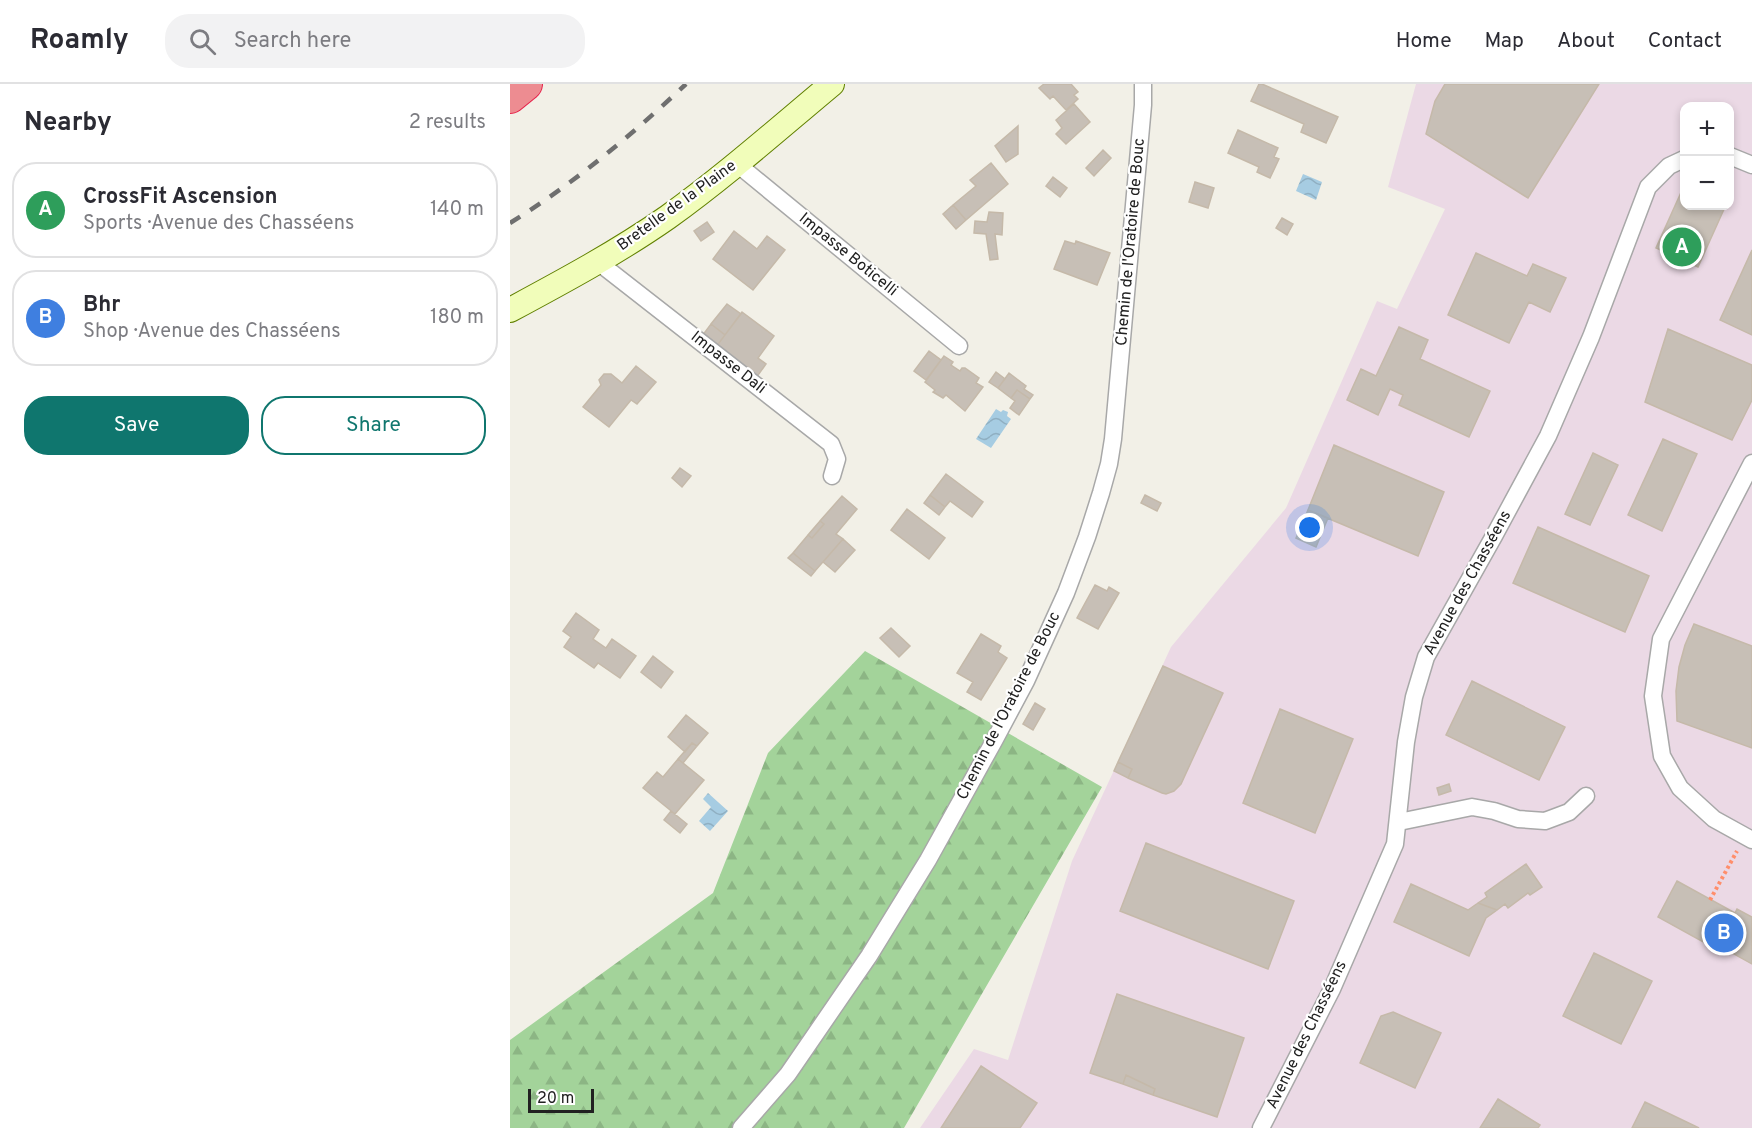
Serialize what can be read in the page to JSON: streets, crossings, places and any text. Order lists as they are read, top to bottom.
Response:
{
  "streets": {
    "main road": ["Bretelle de la Plaine"],
    "street": [
      "Chemin de l'Oratoire de Bouc",
      "Impasse Boticelli",
      "Impasse Dali",
      "Avenue des Chasséens"
    ]
  },
  "crossings": [
    ["Bretelle de la Plaine", "Impasse Boticelli"],
    ["Bretelle de la Plaine", "Impasse Dali"]
  ],
  "scale_bar": "20 m",
  "page": {
    "header": "Roamly",
    "search": "Search here",
    "nav": [
      "Home",
      "Map",
      "About",
      "Contact"
    ],
    "heading": ["Nearby", "2 results"],
    "map_buttons": ["+", "−"],
    "list": [
      {
        "mark": "A",
        "name": "CrossFit Ascension",
        "note": "Sports · Avenue des Chasséens",
        "value": "140 m"
      },
      {
        "mark": "B",
        "name": "Bhr",
        "note": "Shop · Avenue des Chasséens",
        "value": "180 m"
      }
    ],
    "pins": ["A", "B"],
    "buttons": ["Save", "Share"],
    "scale": "20 m"
  }
}
